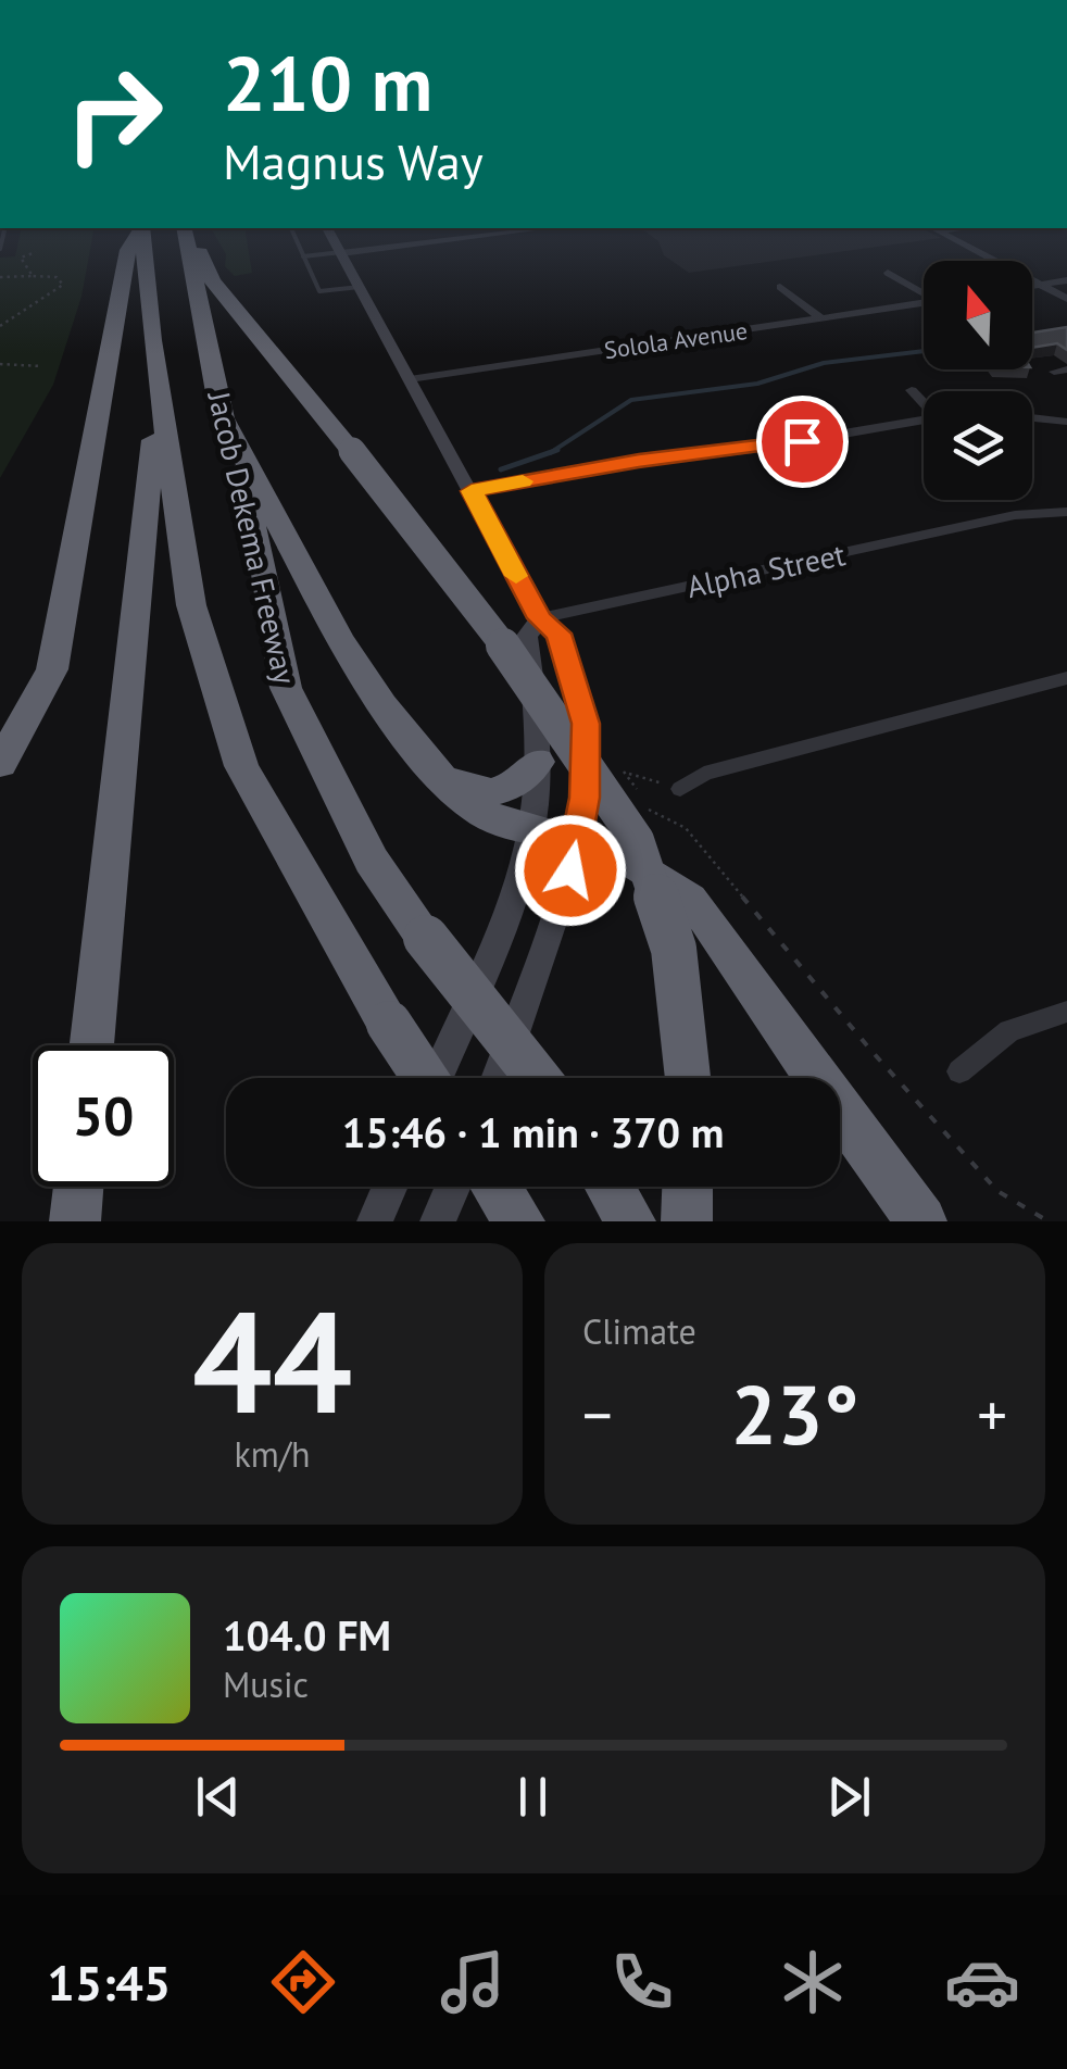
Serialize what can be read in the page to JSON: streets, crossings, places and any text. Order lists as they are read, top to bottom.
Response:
{
  "streets": {
    "highway": ["Jacob Dekema Freeway"],
    "street": ["Solola Avenue", "Alpha Street"]
  },
  "north": "top",
  "page": {
    "turn": ["210 m", "Magnus Way"],
    "limit": "50",
    "trip": "15:46 · 1 min · 370 m",
    "tile": [
      ["44", "km/h"],
      "Climate"
    ],
    "heat": ["−", "23°", "+"],
    "song": ["104.0 FM", "Music"],
    "tabs": "15:45"
  }
}
